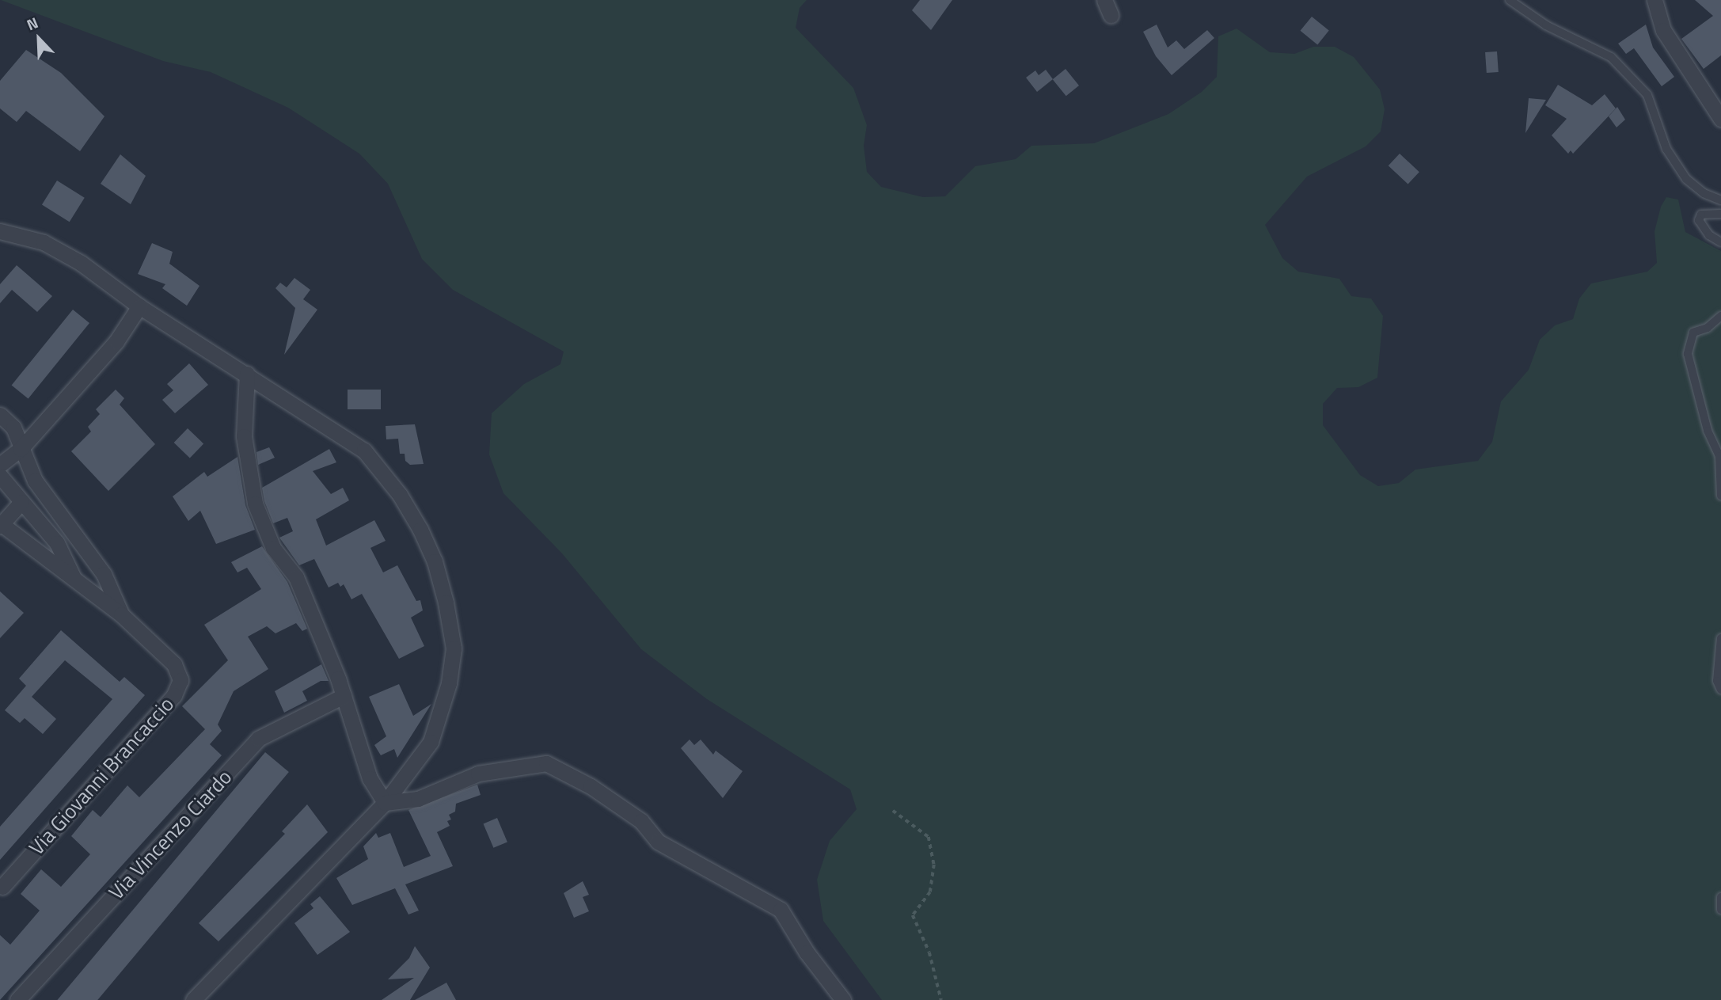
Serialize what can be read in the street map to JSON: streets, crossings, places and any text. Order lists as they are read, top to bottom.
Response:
{
  "streets": {
    "street": ["Via Giovanni Brancaccio", "Via Vincenzo Ciardo"]
  },
  "north": "top left"
}
